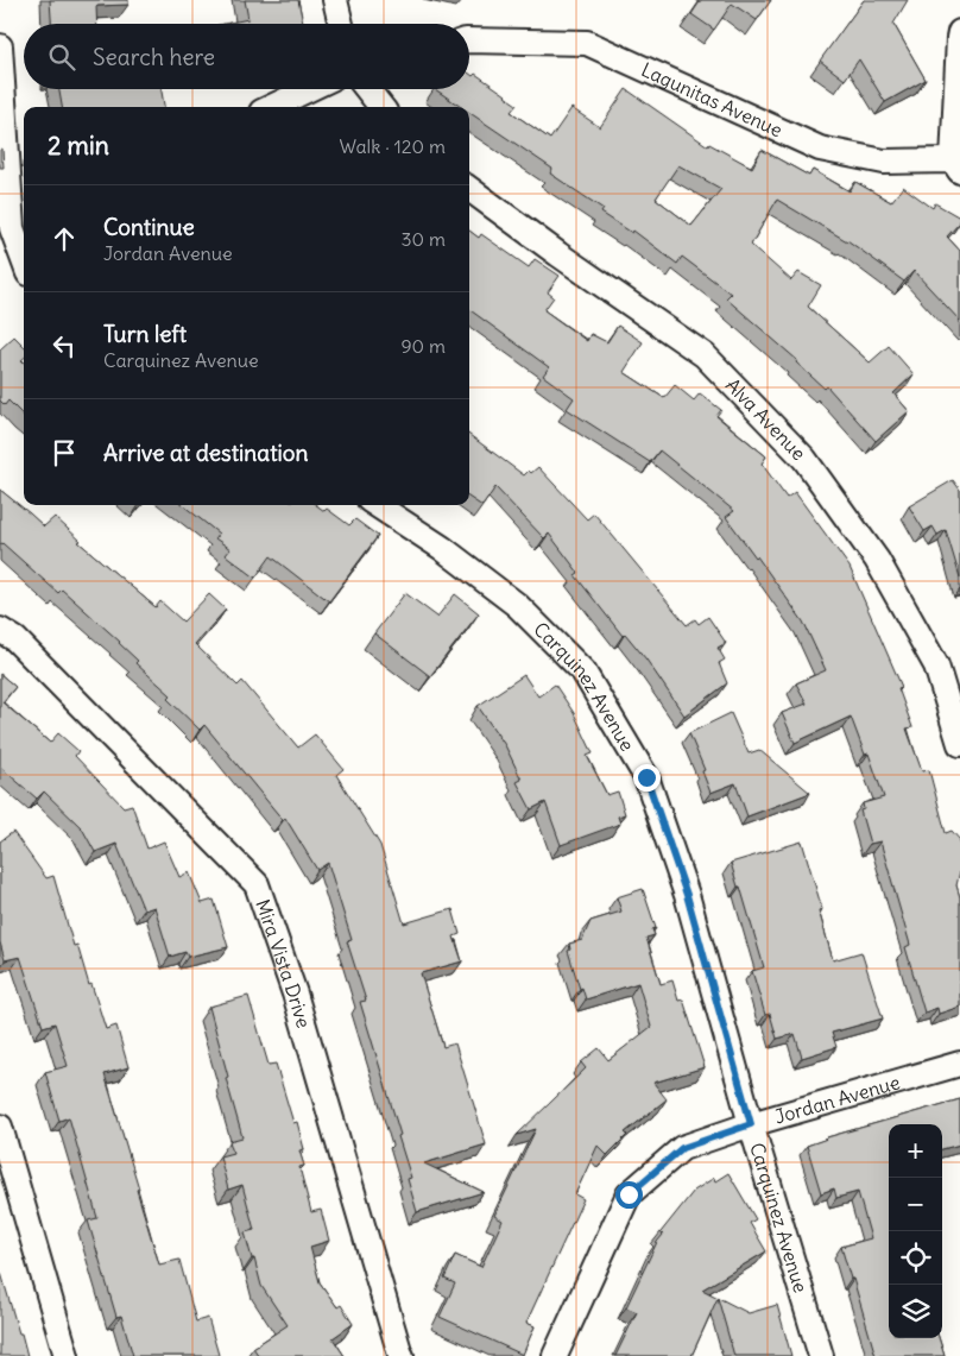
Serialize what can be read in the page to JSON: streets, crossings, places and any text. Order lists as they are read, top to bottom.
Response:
{
  "streets": {
    "street": [
      "Lagunitas Avenue",
      "Alva Avenue",
      "Carquinez Avenue",
      "Mira Vista Drive",
      "Jordan Avenue"
    ]
  },
  "crossings": [
    ["Carquinez Avenue", "Jordan Avenue"]
  ],
  "page": {
    "search": "Search here",
    "heading": ["2 min", "Walk · 120 m"],
    "list": [
      ["Continue", "Jordan Avenue", "30 m"],
      ["Turn left", "Carquinez Avenue", "90 m"],
      "Arrive at destination"
    ],
    "map_buttons": ["+", "−"]
  }
}
